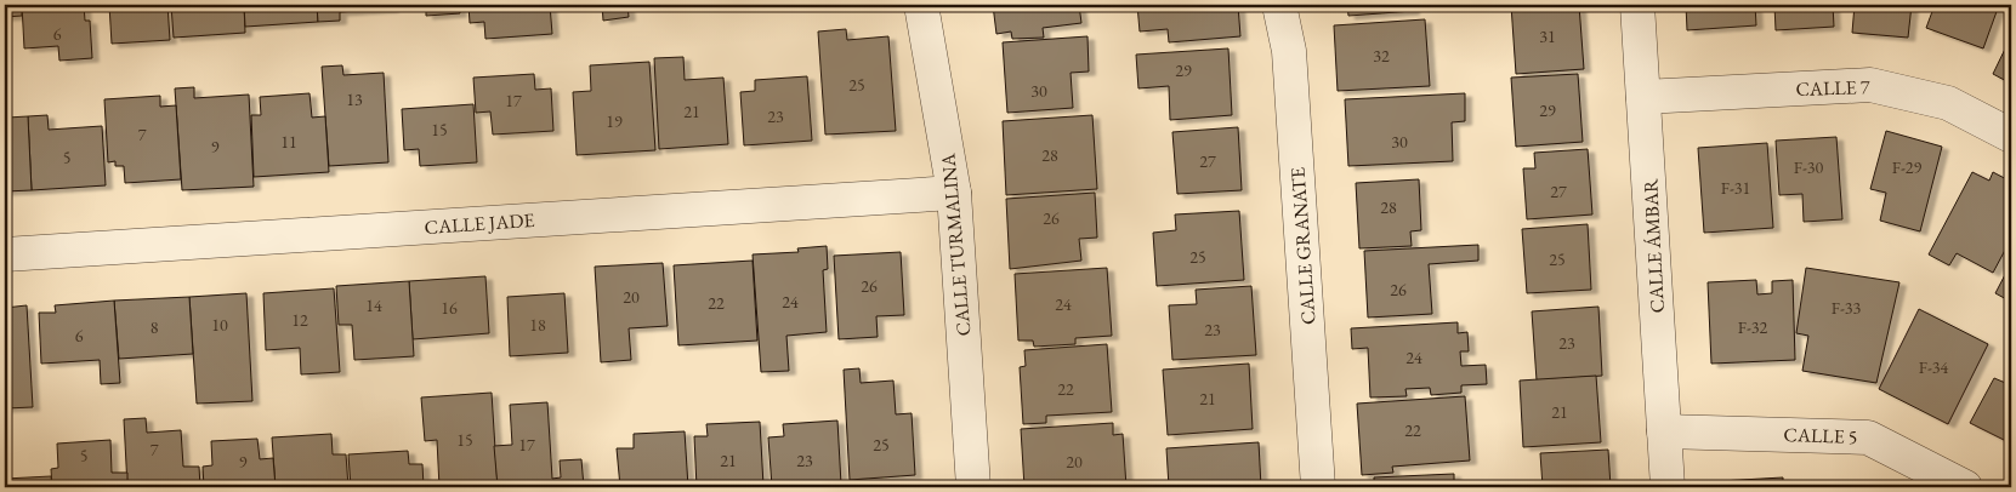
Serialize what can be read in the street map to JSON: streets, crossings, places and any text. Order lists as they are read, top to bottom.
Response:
{
  "streets": {
    "street": [
      "CALLE 7",
      "CALLE JADE",
      "CALLE TURMALINA",
      "CALLE GRANATE",
      "CALLE ÁMBAR",
      "CALLE 5"
    ]
  },
  "crossings": [
    ["CALLE 7", "CALLE ÁMBAR"],
    ["CALLE JADE", "CALLE TURMALINA"],
    ["CALLE ÁMBAR", "CALLE 5"]
  ],
  "house_numbers": [
    "6",
    "31",
    "32",
    "29",
    "25",
    "30",
    "13",
    "17",
    "29",
    "21",
    "23",
    "19",
    "15",
    "7",
    "11",
    "30",
    "9",
    "28",
    "5",
    "27",
    "F-30",
    "F-29",
    "F-31",
    "27",
    "28",
    "26",
    "25",
    "25",
    "26",
    "26",
    "20",
    "24",
    "22",
    "24",
    "14",
    "16",
    "F-33",
    "12",
    "10",
    "18",
    "8",
    "F-32",
    "23",
    "6",
    "23",
    "24",
    "F-34",
    "22",
    "21",
    "21",
    "22",
    "15",
    "17",
    "25",
    "7",
    "5",
    "21",
    "23",
    "9",
    "20"
  ]
}
